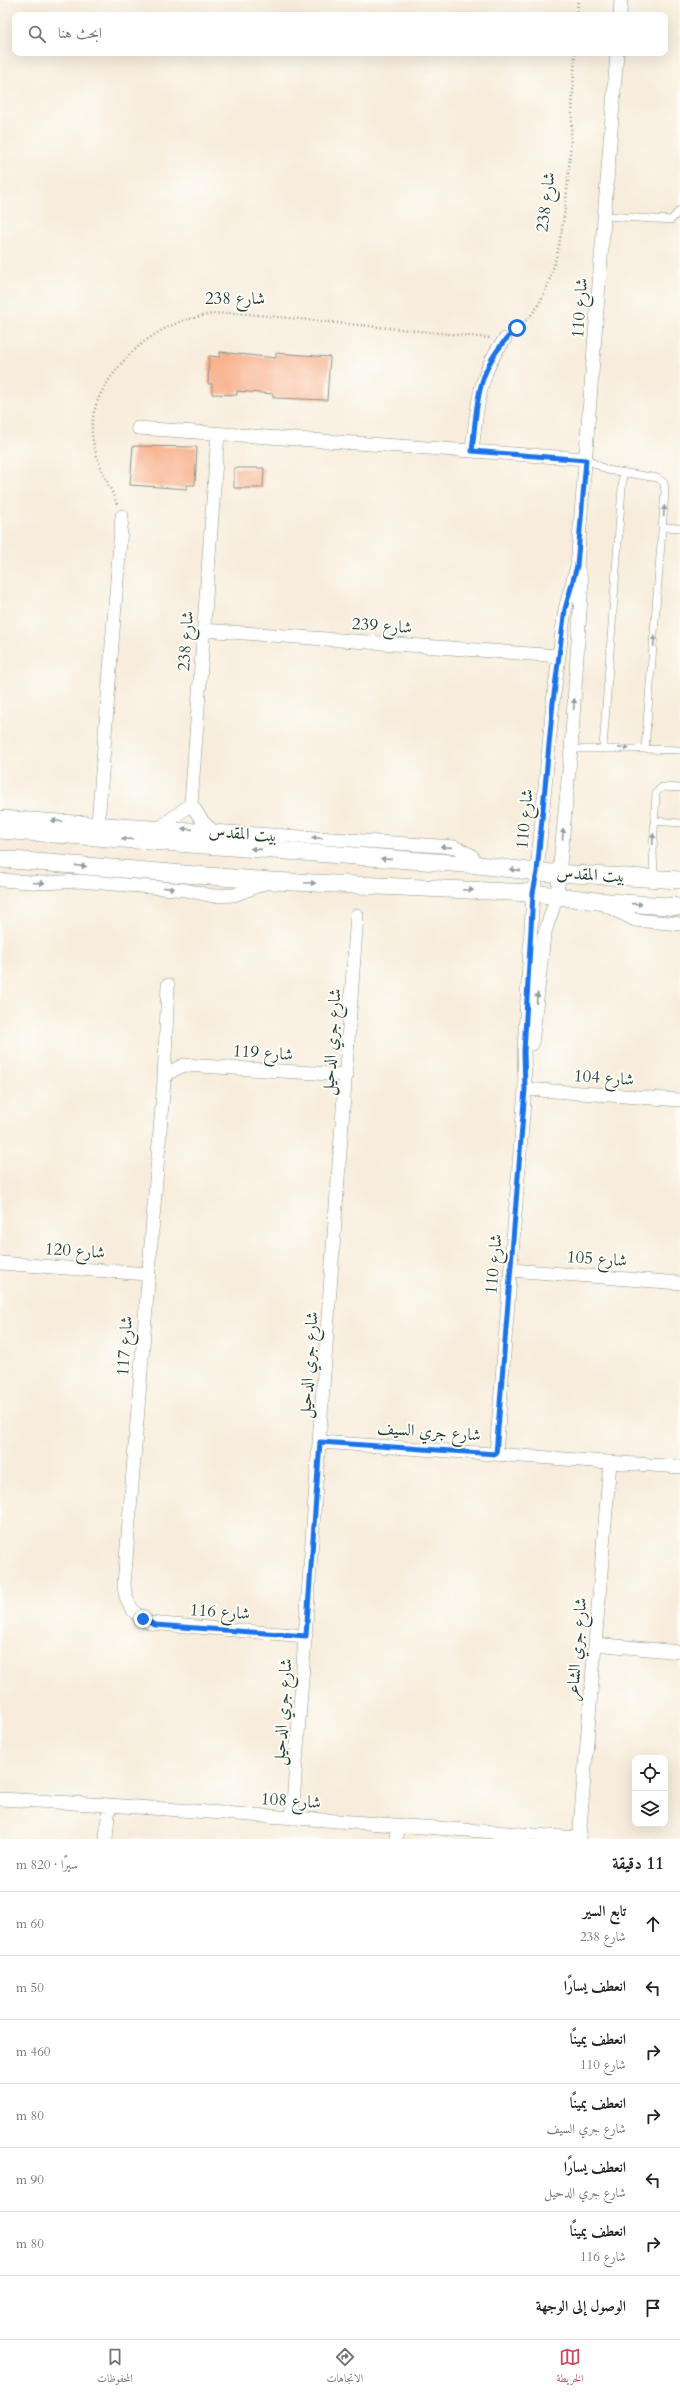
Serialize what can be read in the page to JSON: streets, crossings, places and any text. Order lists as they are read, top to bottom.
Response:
{
  "streets": {
    "street": [
      "شارع 238",
      "شارع 110",
      "شارع 239",
      "بيت المقدس",
      "شارع جري الدحيل",
      "شارع 119",
      "شارع 104",
      "شارع 120",
      "شارع 105",
      "شارع 117",
      "شارع جري السيف",
      "شارع 116",
      "شارع جري الشاعر",
      "شارع 108"
    ]
  },
  "crossings": [
    ["شارع 238", "شارع 239"],
    ["شارع 110", "شارع 239"],
    ["شارع 110", "بيت المقدس"],
    ["شارع 110", "شارع 104"],
    ["شارع 110", "شارع 105"],
    ["شارع 110", "شارع جري السيف"],
    ["شارع جري الدحيل", "شارع 119"],
    ["شارع جري الدحيل", "شارع جري السيف"],
    ["شارع جري الدحيل", "شارع 116"],
    ["شارع جري الدحيل", "شارع 108"],
    ["شارع 119", "شارع 117"],
    ["شارع 120", "شارع 117"],
    ["شارع 117", "شارع 116"],
    ["شارع جري السيف", "شارع جري الشاعر"],
    ["شارع جري الشاعر", "شارع 108"]
  ],
  "page": {
    "search": "ابحث هنا",
    "heading": ["11 دقيقة", "سيرًا · 820 m"],
    "list": [
      ["تابع السير", "شارع 238", "60 m"],
      ["انعطف يسارًا", "50 m"],
      ["انعطف يمينًا", "شارع 110", "460 m"],
      ["انعطف يمينًا", "شارع جري السيف", "80 m"],
      ["انعطف يسارًا", "شارع جري الدحيل", "90 m"],
      ["انعطف يمينًا", "شارع 116", "80 m"],
      "الوصول إلى الوجهة"
    ],
    "nav": ["الخريطة", "الاتجاهات", "المحفوظات"]
  }
}
